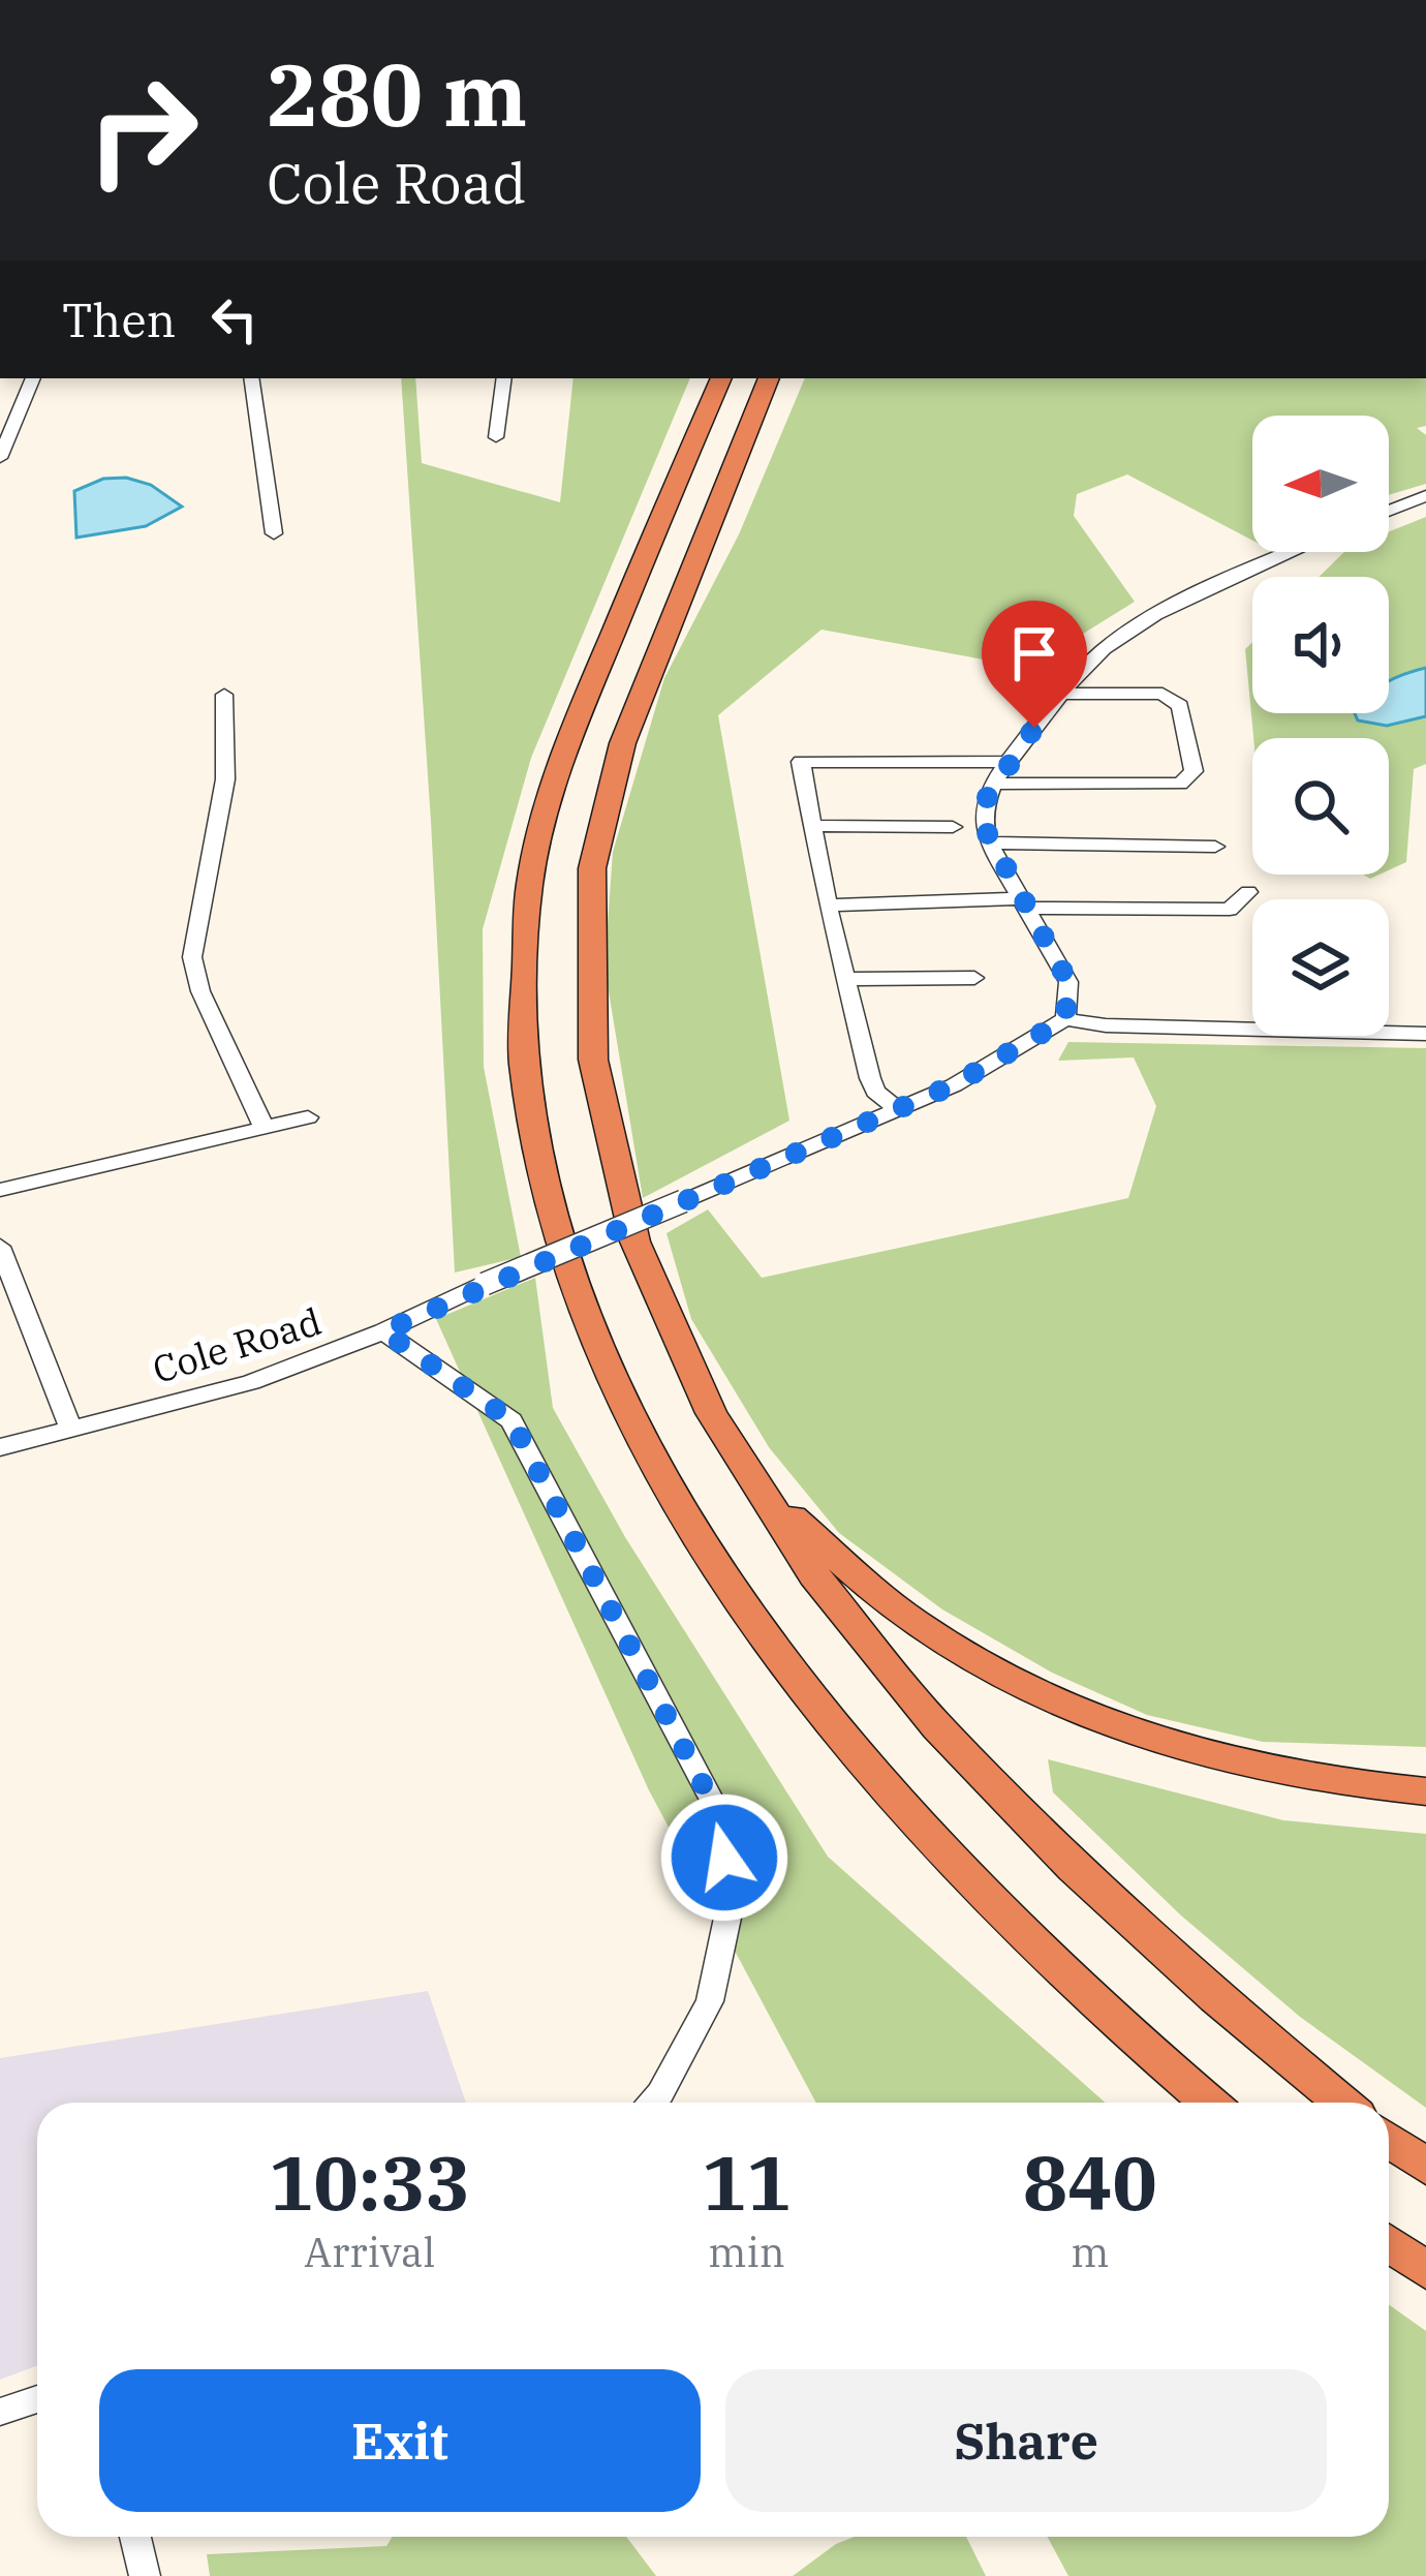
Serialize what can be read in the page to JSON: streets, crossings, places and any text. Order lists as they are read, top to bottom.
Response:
{
  "streets": {
    "street": ["Cole Road"]
  },
  "north": "left",
  "page": {
    "turn": ["280 m", "Cole Road"],
    "then": "Then",
    "eta": [
      "10:33",
      "Arrival",
      "11",
      "min",
      "840",
      "m"
    ],
    "buttons": ["Exit", "Share"]
  }
}
